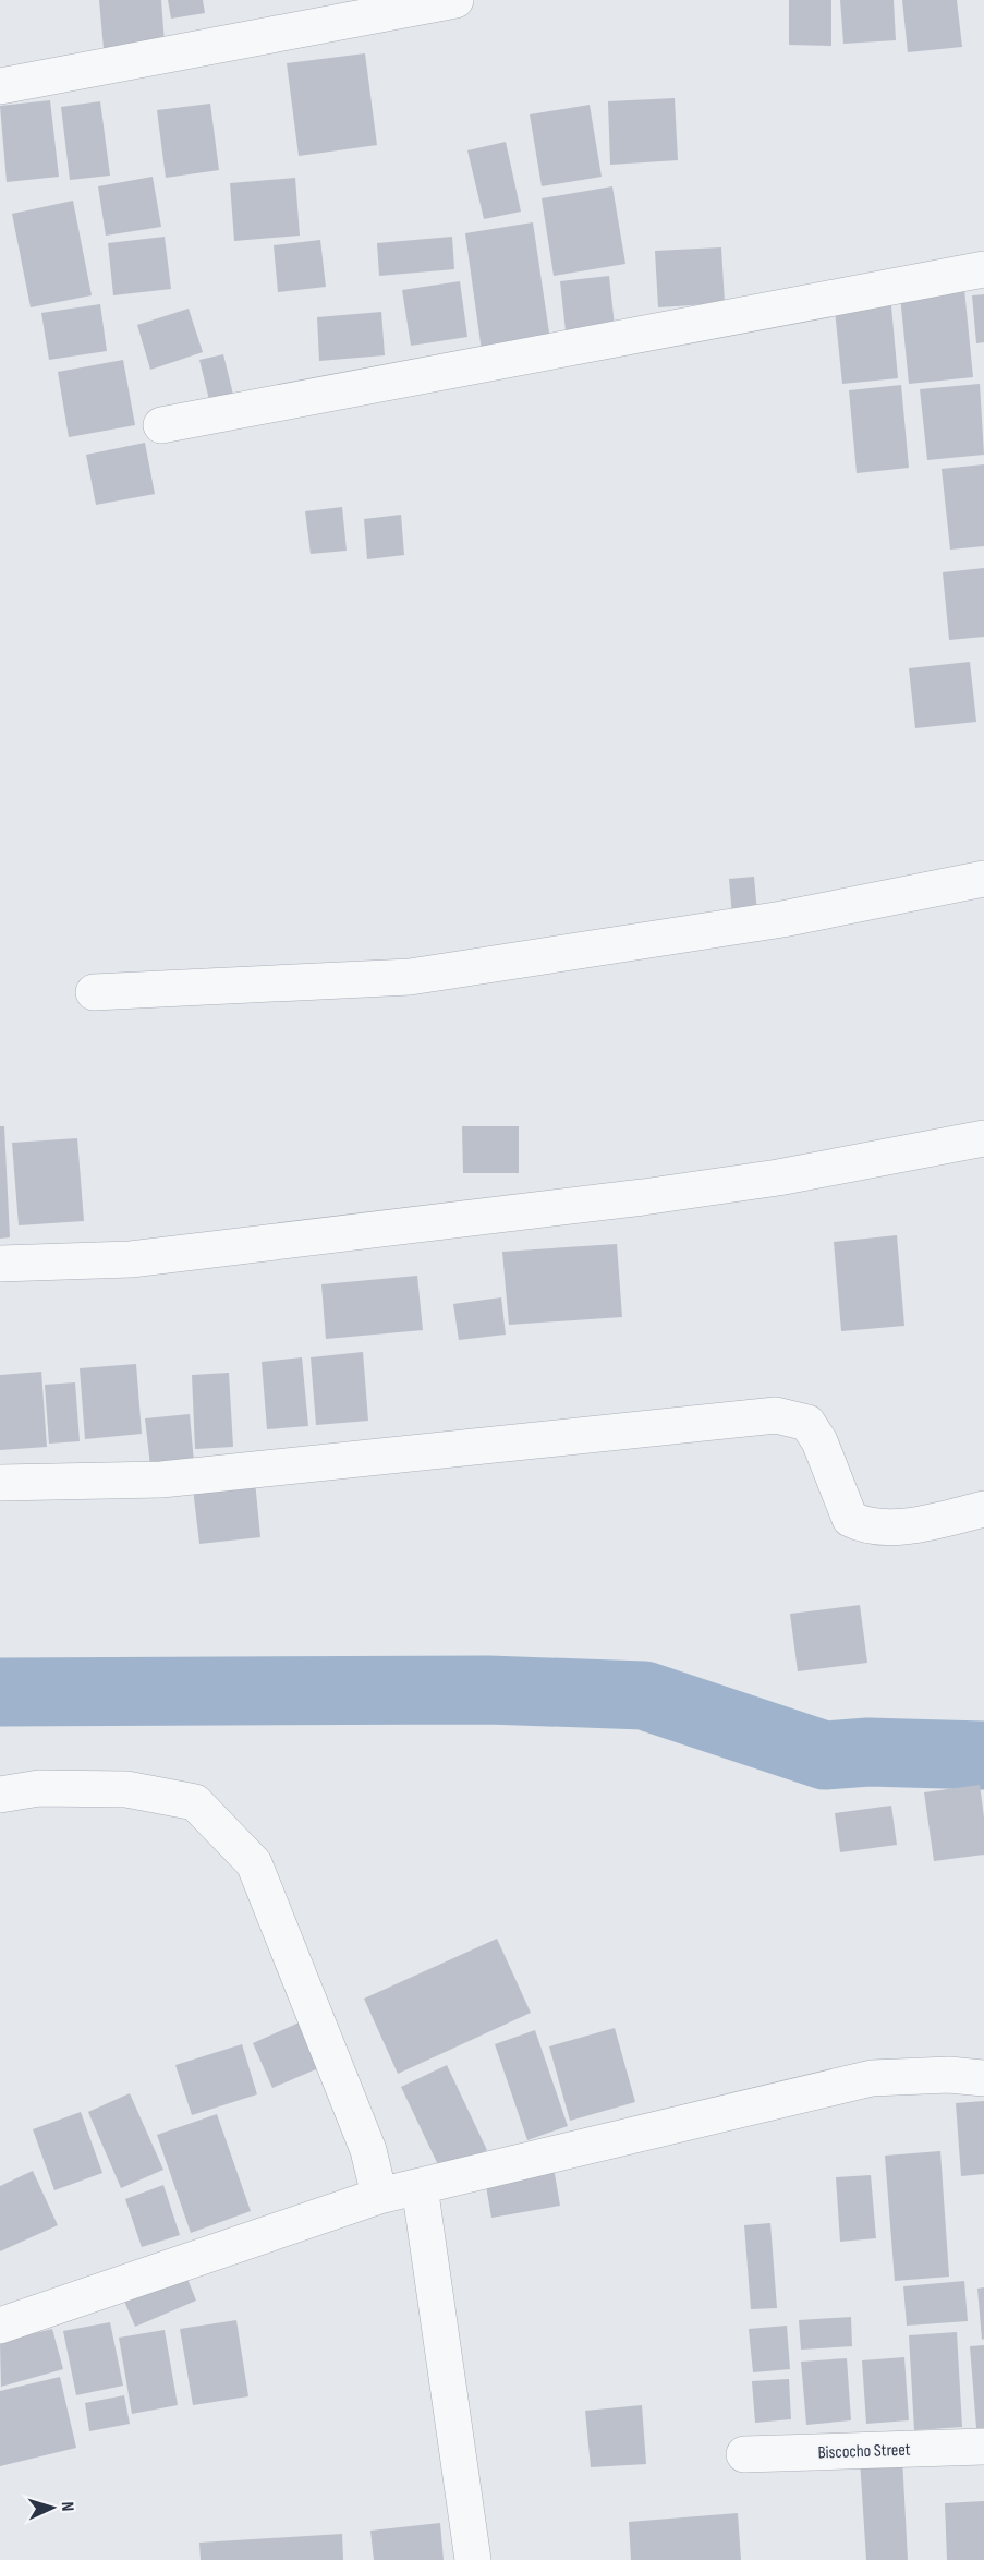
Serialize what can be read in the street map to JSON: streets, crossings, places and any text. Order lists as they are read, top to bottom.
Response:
{
  "streets": {
    "street": ["Biscocho Street"]
  },
  "north": "right"
}
